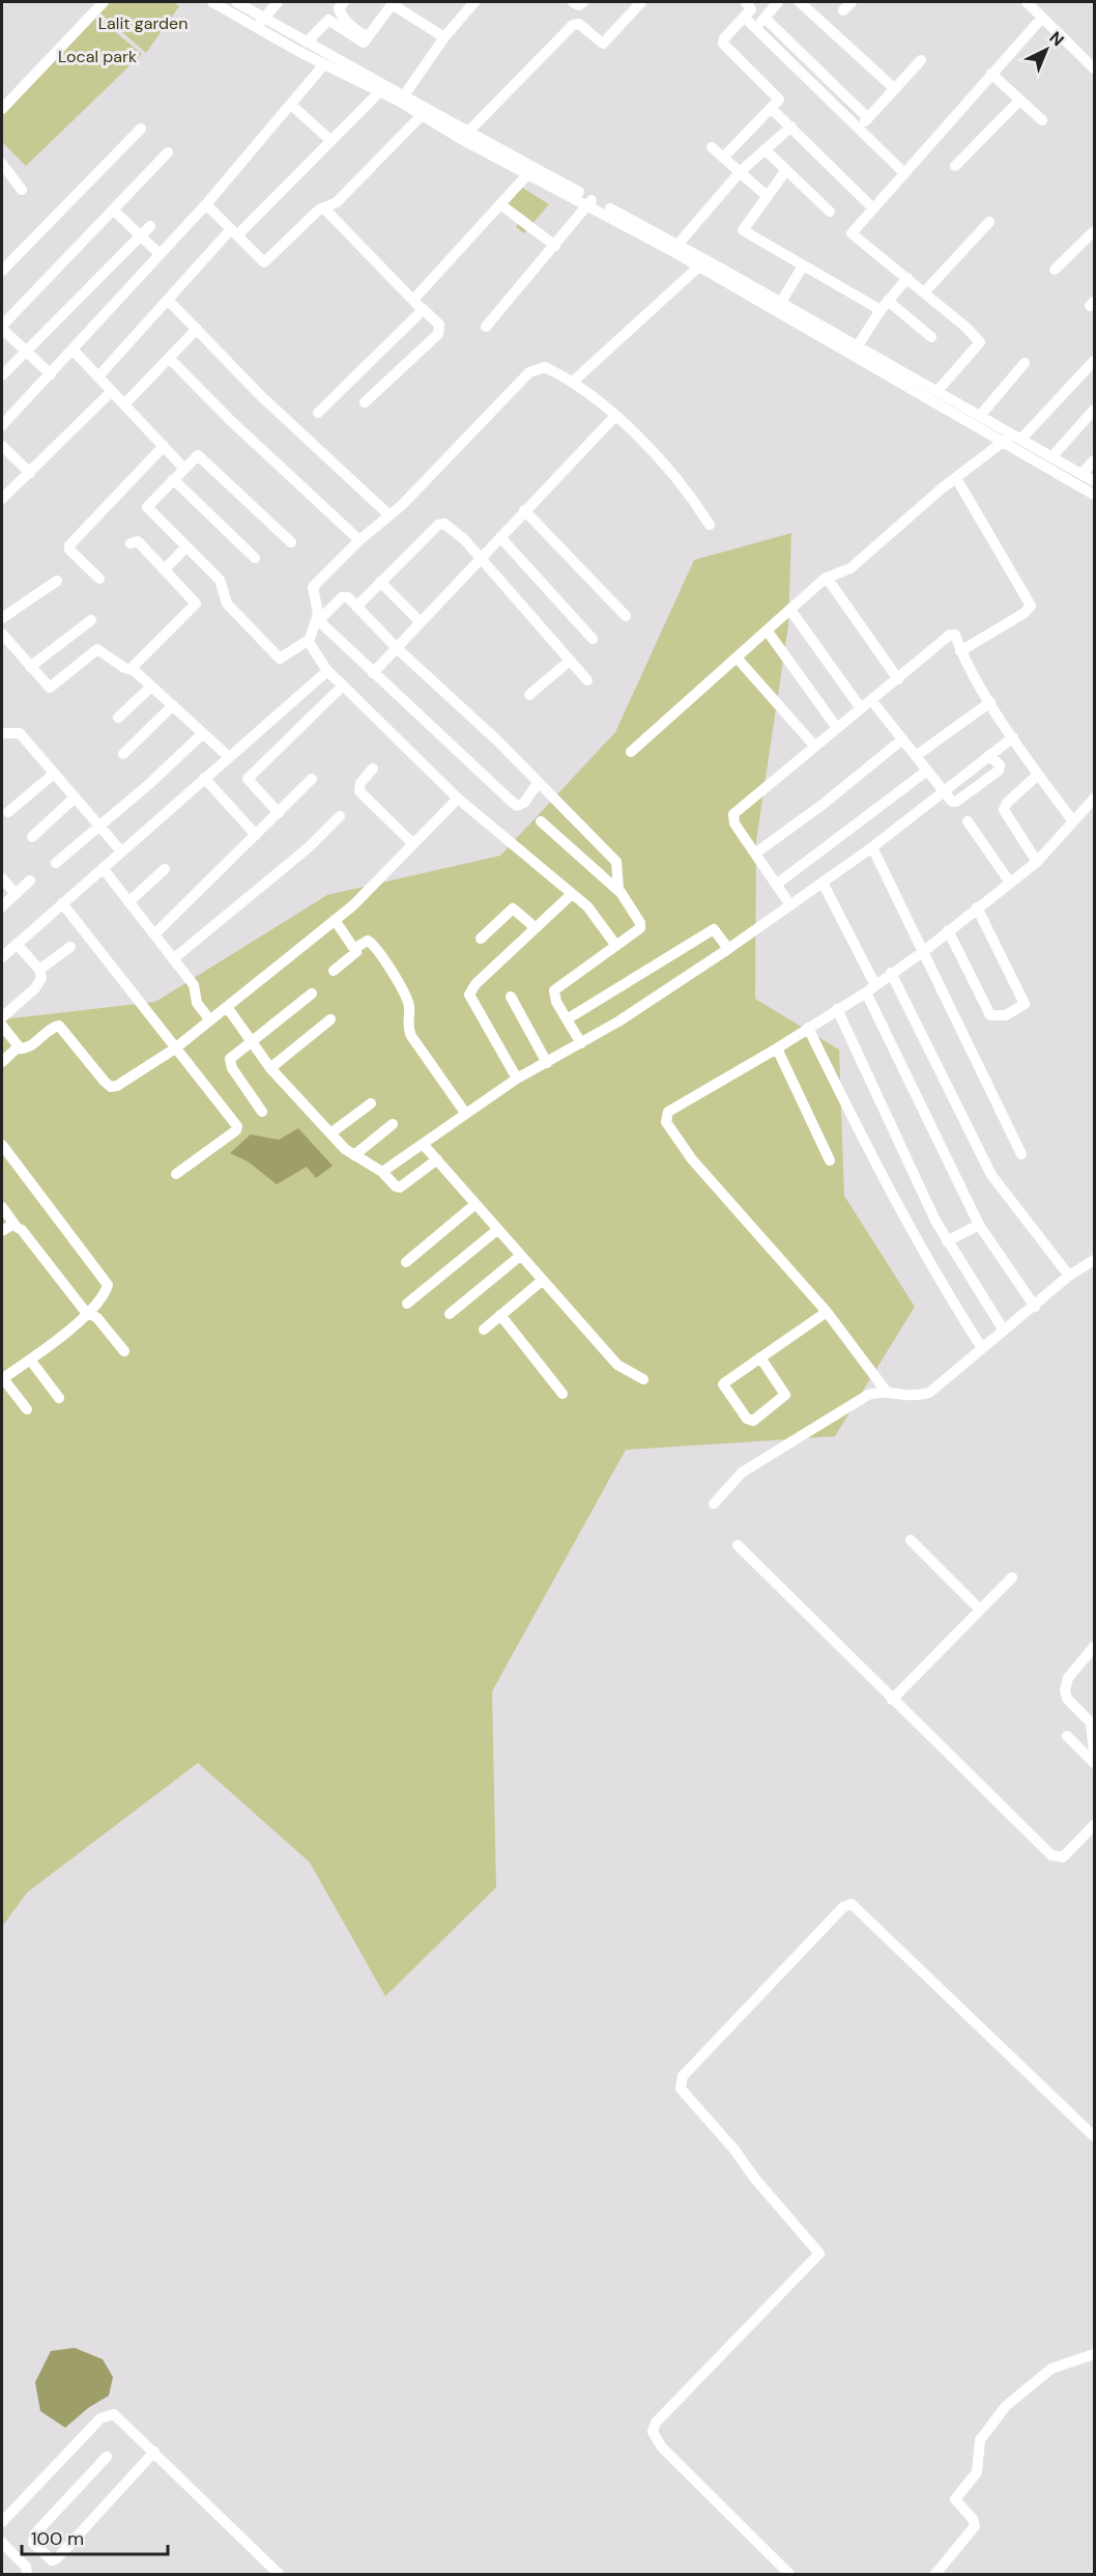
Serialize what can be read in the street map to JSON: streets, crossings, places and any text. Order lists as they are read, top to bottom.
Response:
{
  "parks": ["Lalit garden", "Local park"],
  "scale_bar": "100 m",
  "north": "top right"
}
